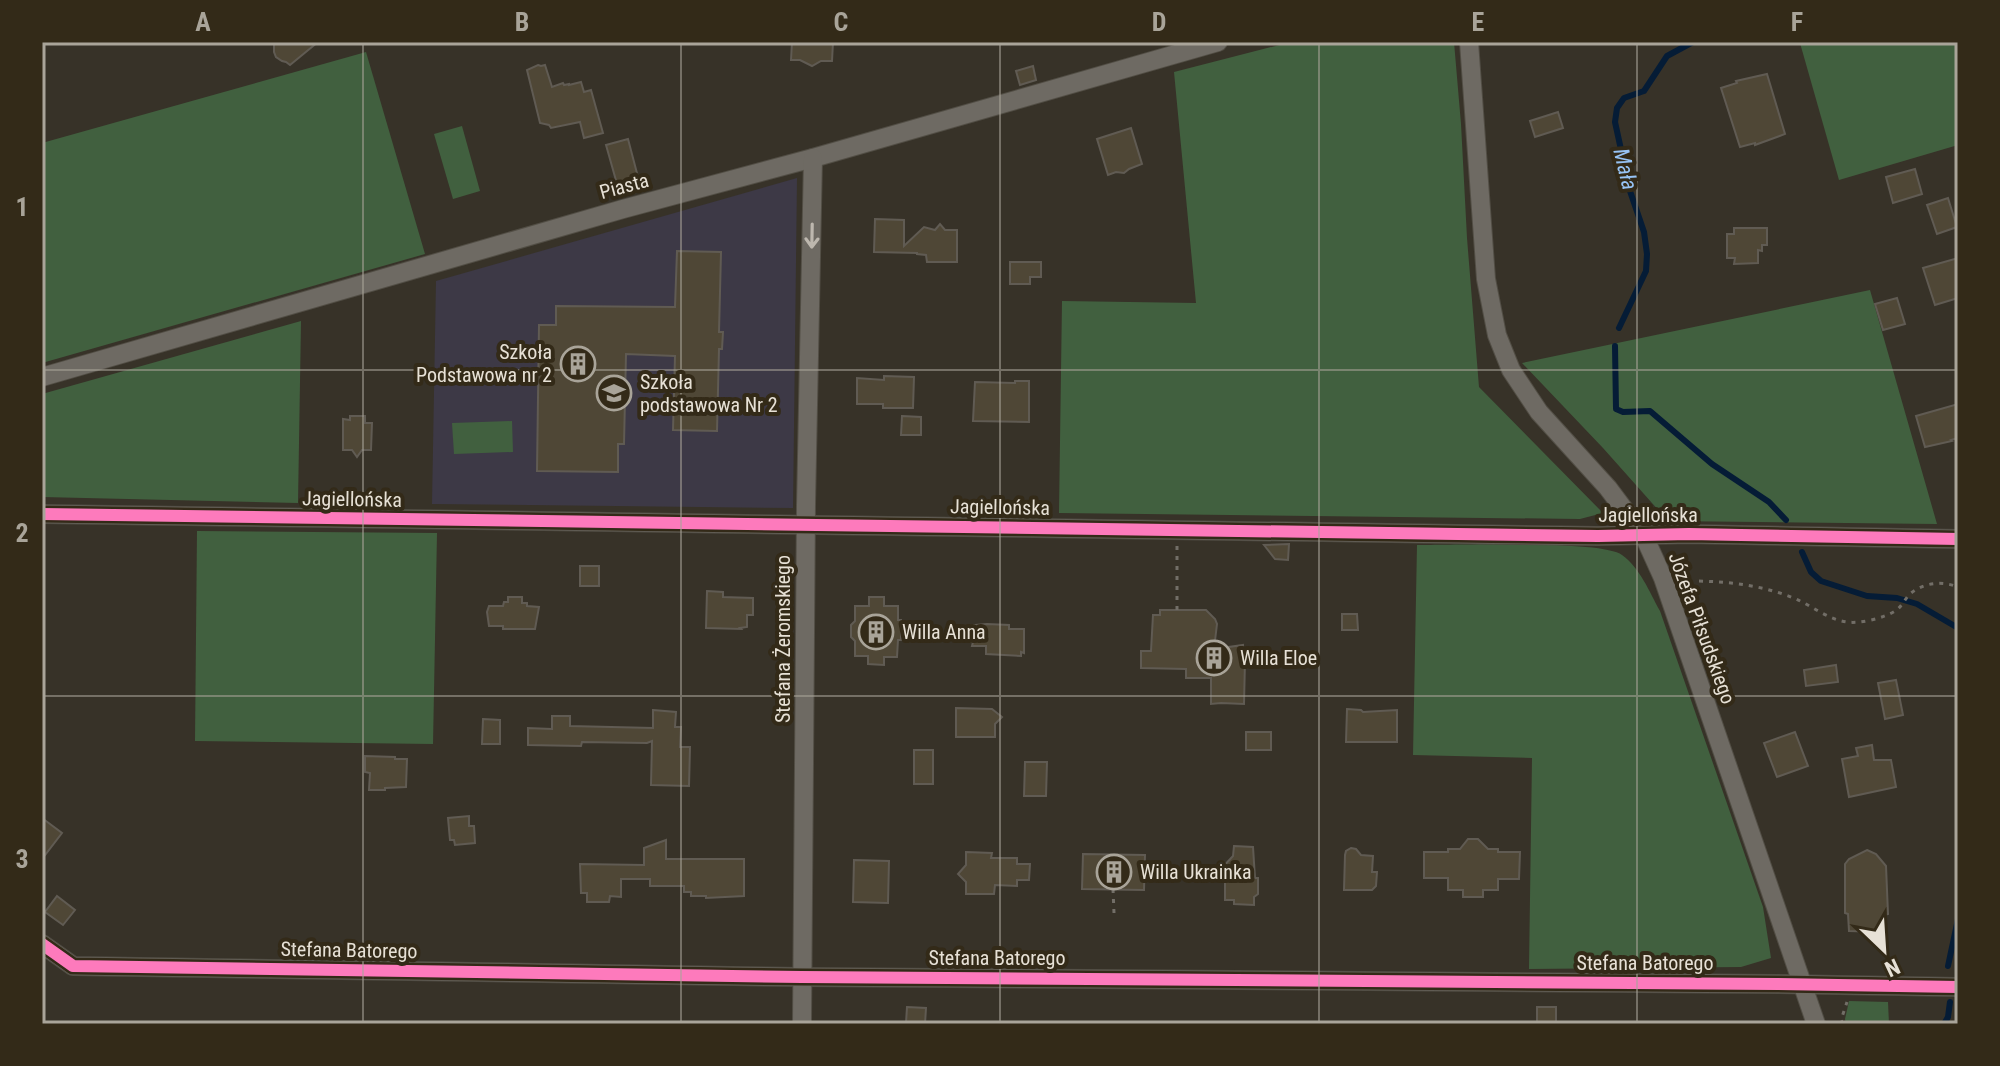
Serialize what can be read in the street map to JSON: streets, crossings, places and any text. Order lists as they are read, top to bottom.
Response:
{
  "streets": {
    "street": [
      "Piasta",
      "Jagiellońska",
      "Józefa Piłsudskiego",
      "Stefana Żeromskiego",
      "Stefana Batorego"
    ]
  },
  "crossings": [
    ["Piasta", "Stefana Żeromskiego"],
    ["Jagiellońska", "Józefa Piłsudskiego"],
    ["Jagiellońska", "Stefana Żeromskiego"],
    ["Józefa Piłsudskiego", "Stefana Batorego"],
    ["Stefana Żeromskiego", "Stefana Batorego"]
  ],
  "one_way": ["Stefana Żeromskiego"],
  "water": ["Mała"],
  "places": {
    "building": [
      "Szkoła Podstawowa nr 2",
      "Willa Anna",
      "Willa Eloe",
      "Willa Ukrainka"
    ],
    "school or university": ["Szkoła podstawowa Nr 2"]
  },
  "north": "bottom right",
  "grid": {
    "columns": [
      "A",
      "B",
      "C",
      "D",
      "E",
      "F"
    ],
    "rows": ["1", "2", "3"]
  }
}
